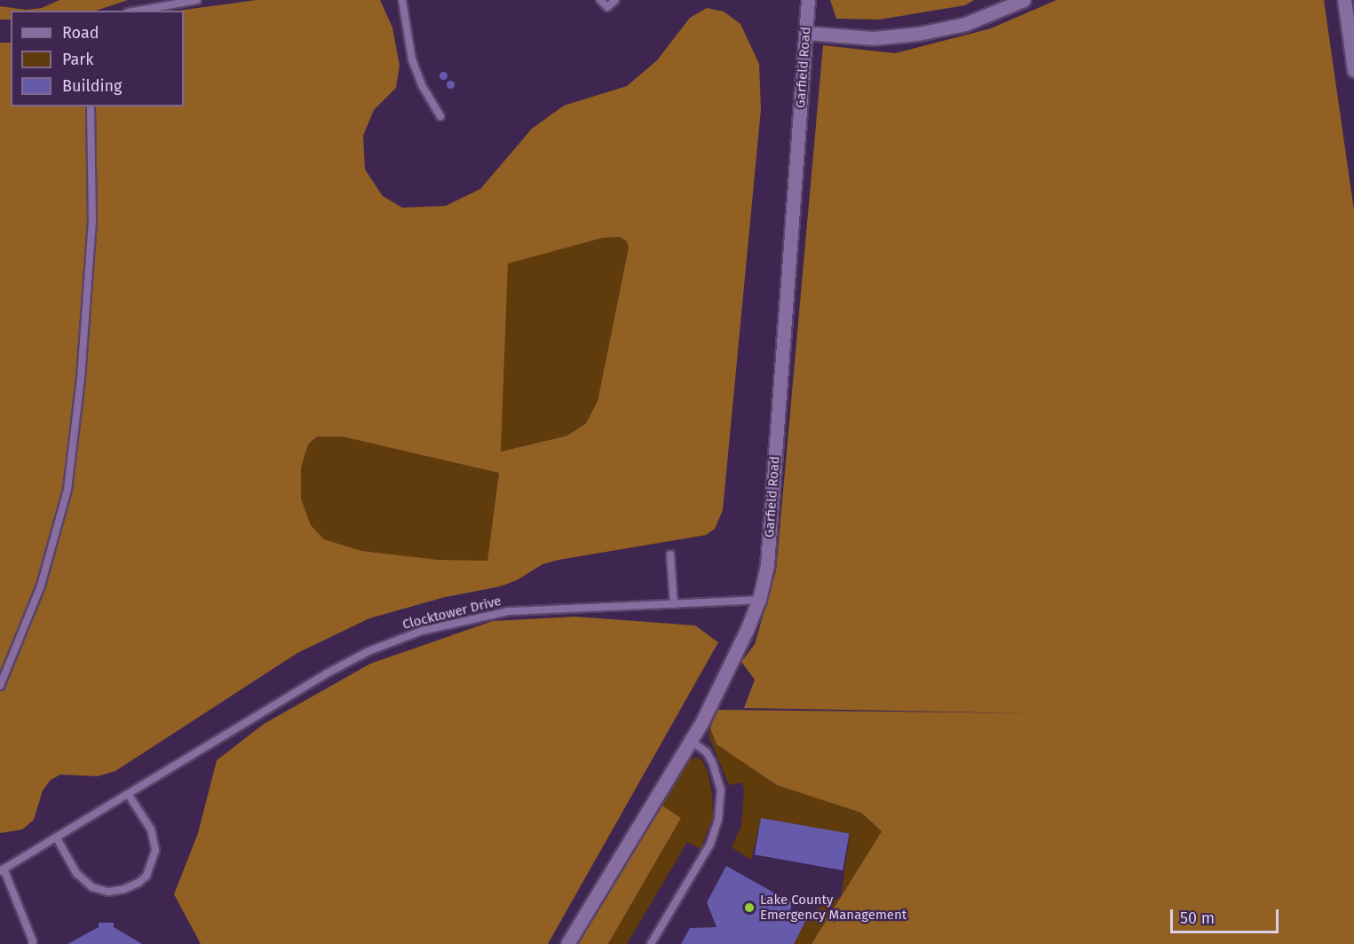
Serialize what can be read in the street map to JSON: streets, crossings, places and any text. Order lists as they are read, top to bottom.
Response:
{
  "streets": {
    "street": ["Garfield Road"],
    "lane": ["Clocktower Drive"]
  },
  "crossings": [
    ["Garfield Road", "Clocktower Drive"]
  ],
  "places": ["Lake County Emergency Management"],
  "legend": ["Road", "Park", "Building"],
  "scale_bar": "50 m"
}
